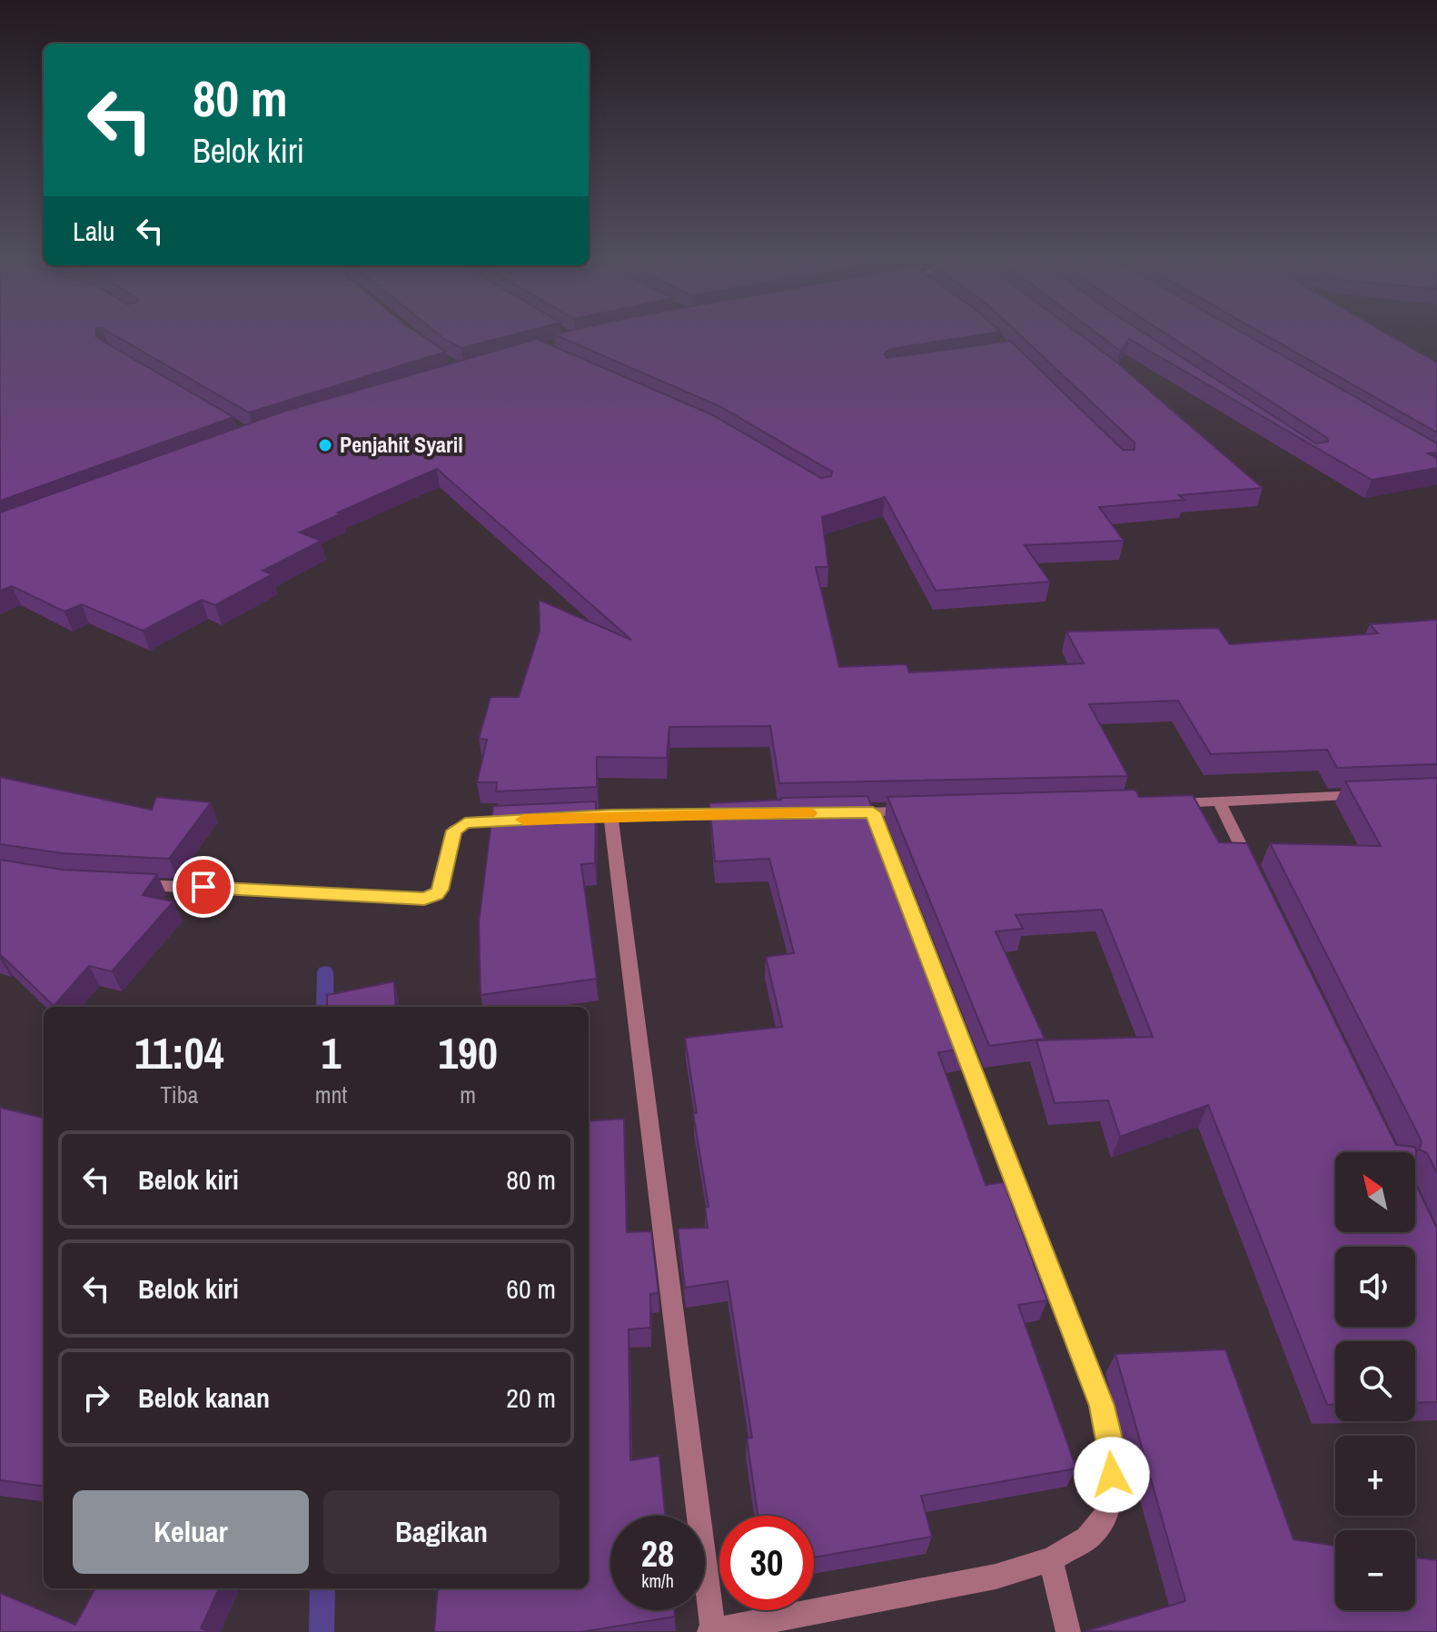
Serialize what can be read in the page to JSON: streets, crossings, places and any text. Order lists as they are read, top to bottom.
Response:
{
  "places": ["Penjahit Syaril"],
  "north": "top left",
  "page": {
    "turn": ["80 m", "Belok kiri"],
    "then": "Lalu",
    "eta": [
      "11:04",
      "Tiba",
      "1",
      "mnt",
      "190",
      "m"
    ],
    "list": [
      {
        "name": "Belok kiri",
        "value": "80 m"
      },
      {
        "name": "Belok kiri",
        "value": "60 m"
      },
      {
        "name": "Belok kanan",
        "value": "20 m"
      }
    ],
    "map_buttons": ["+", "−"],
    "buttons": ["Keluar", "Bagikan"],
    "speed": "28 km/h",
    "limit": "30"
  }
}
